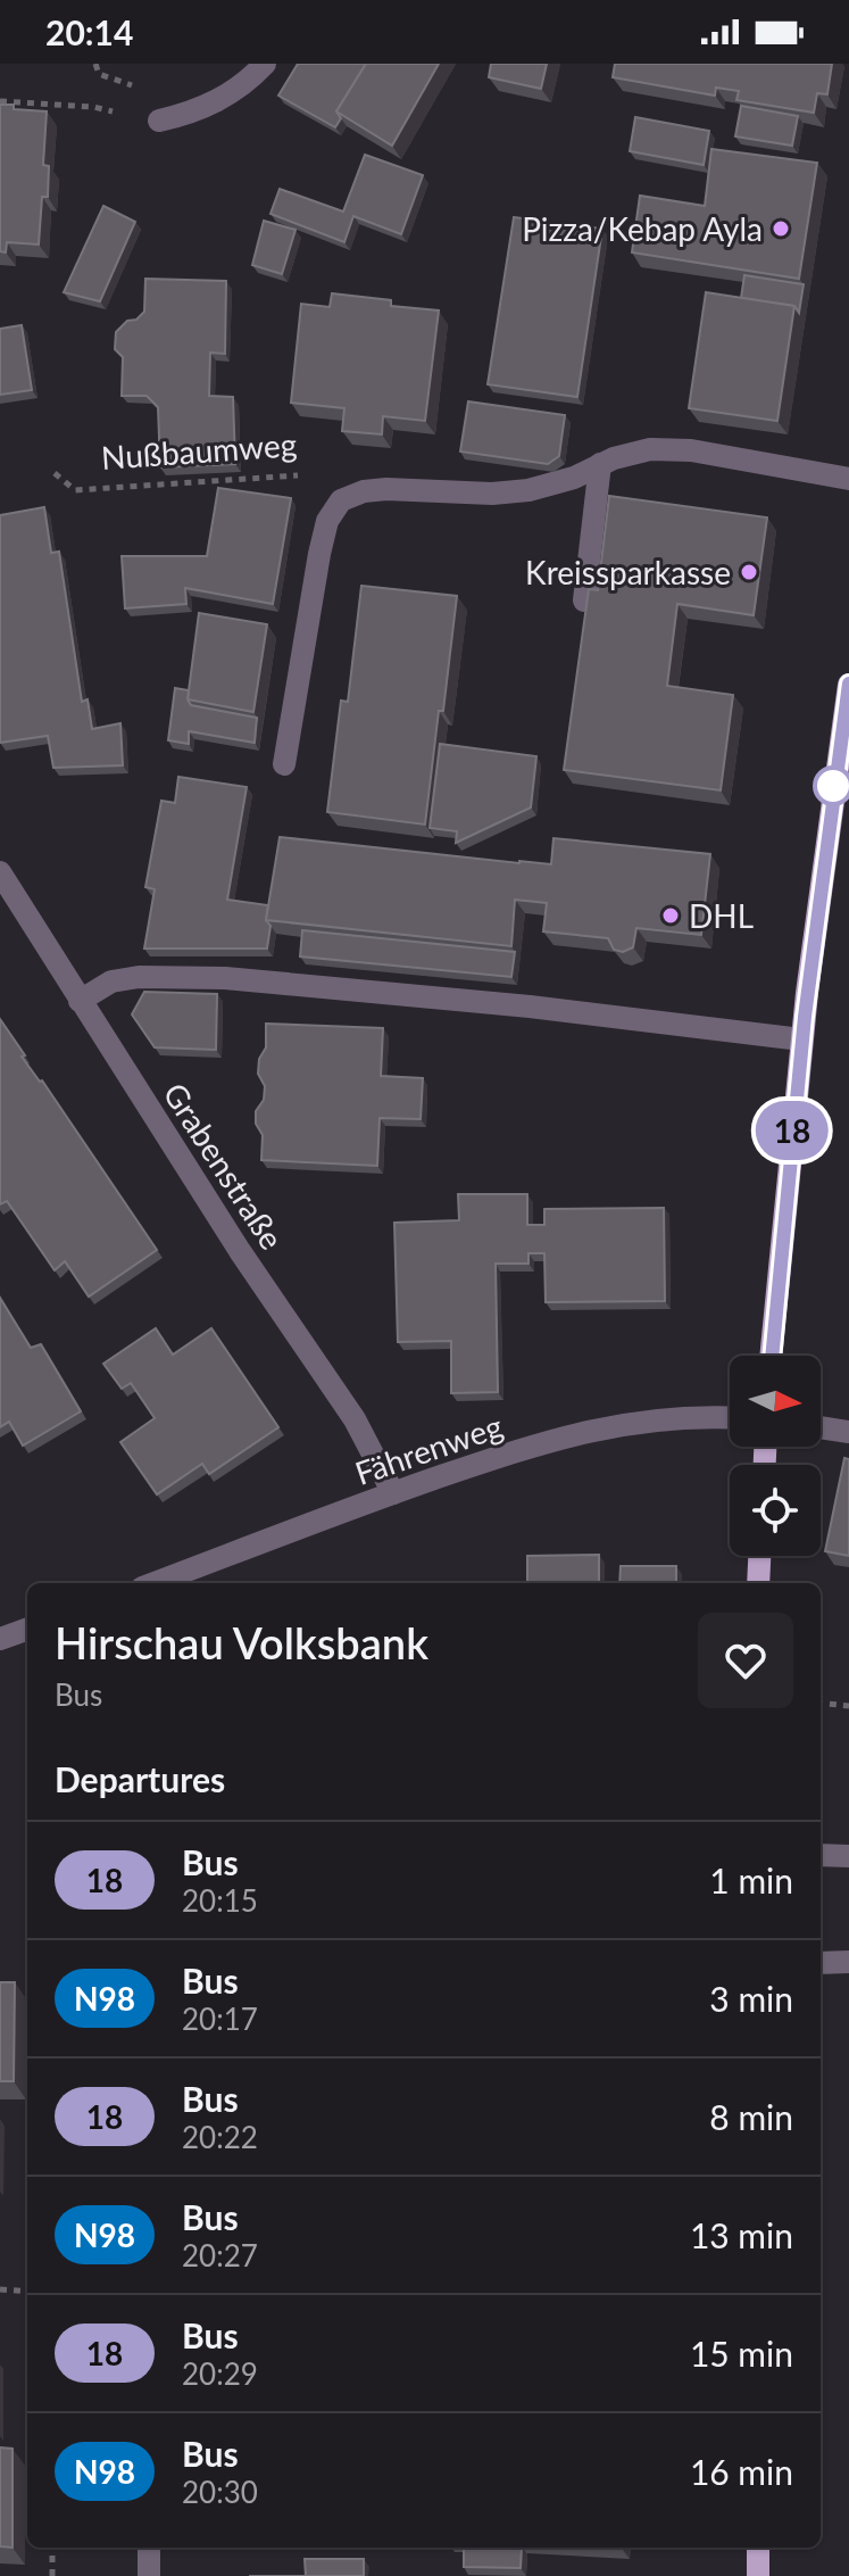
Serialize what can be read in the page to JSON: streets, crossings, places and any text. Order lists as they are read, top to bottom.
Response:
{
  "streets": {
    "street": ["Grabenstraße", "Fährenweg"],
    "path": ["Nußbaumweg"]
  },
  "crossings": [
    ["Grabenstraße", "Fährenweg"]
  ],
  "places": ["Pizza/Kebap Ayla", "Kreissparkasse", "DHL"],
  "lines": ["bus line 18"],
  "north": "right",
  "page": {
    "status": "20:14",
    "on_map": "18",
    "heading": [
      ["Hirschau Volksbank", "Bus"],
      "Departures"
    ],
    "list": [
      {
        "mark": "18",
        "name": "Bus",
        "note": "20:15",
        "value": "1 min"
      },
      {
        "mark": "N98",
        "name": "Bus",
        "note": "20:17",
        "value": "3 min"
      },
      {
        "mark": "18",
        "name": "Bus",
        "note": "20:22",
        "value": "8 min"
      },
      {
        "mark": "N98",
        "name": "Bus",
        "note": "20:27",
        "value": "13 min"
      },
      {
        "mark": "18",
        "name": "Bus",
        "note": "20:29",
        "value": "15 min"
      },
      {
        "mark": "N98",
        "name": "Bus",
        "note": "20:30",
        "value": "16 min"
      }
    ]
  }
}
